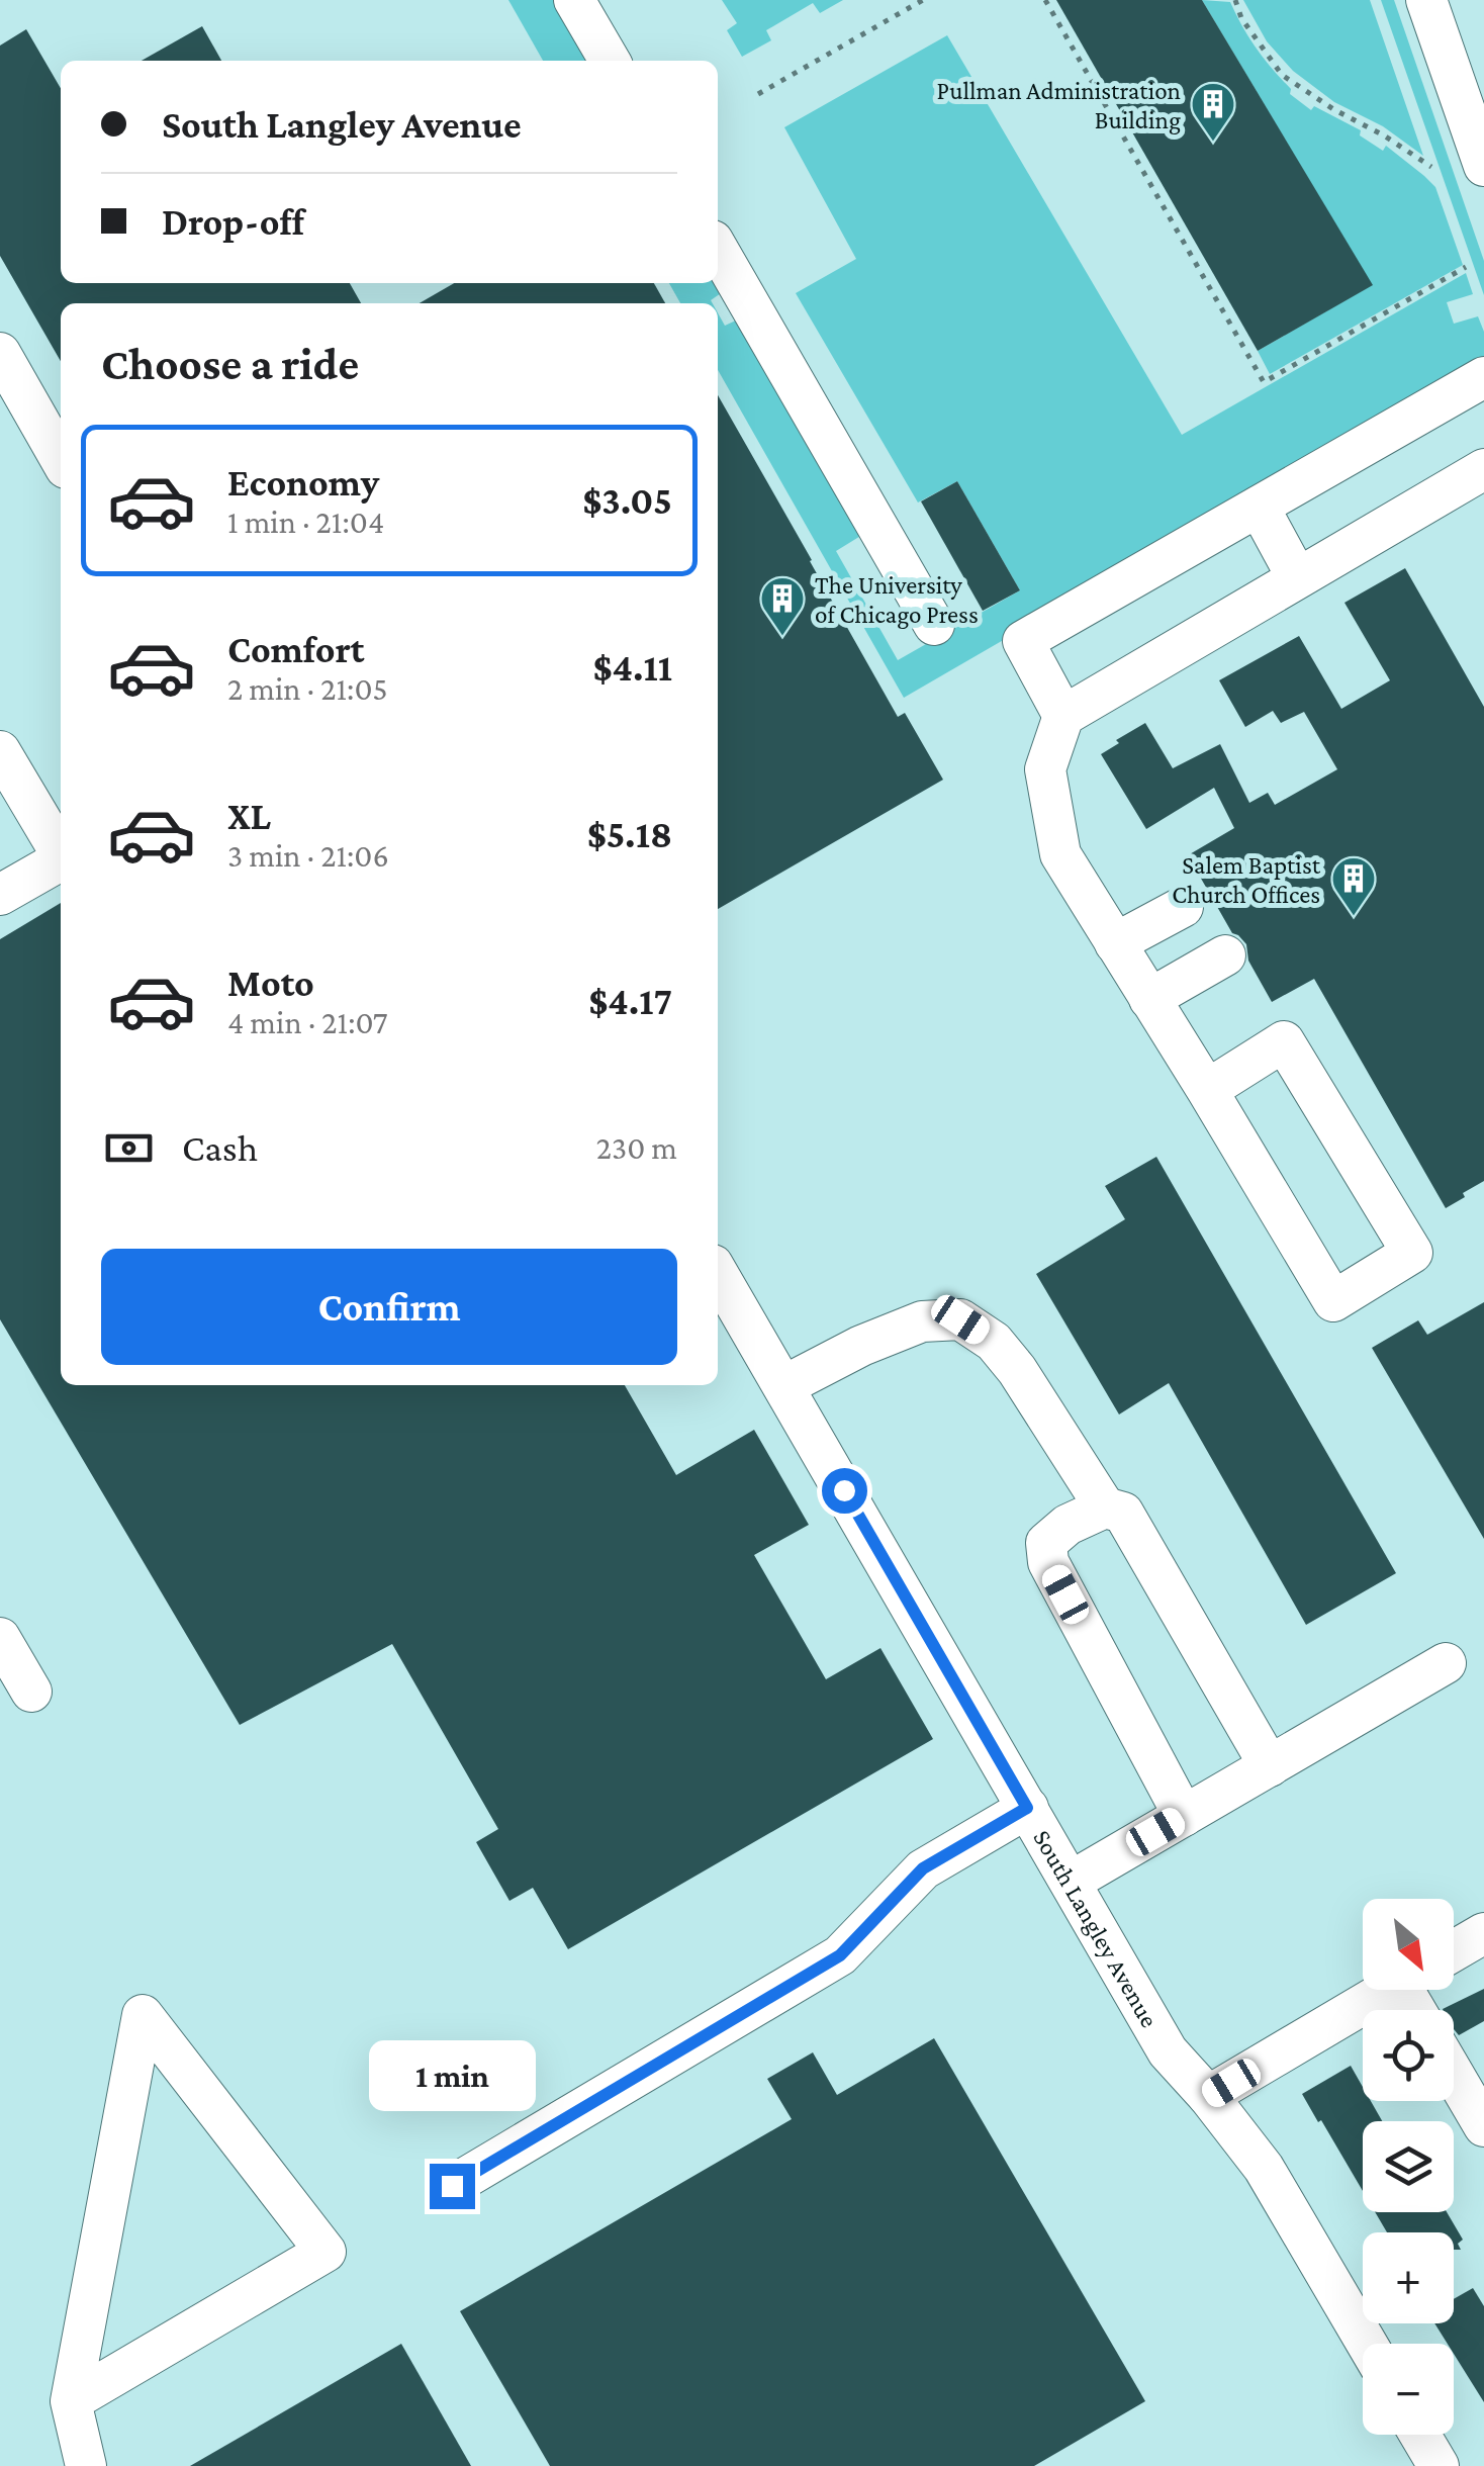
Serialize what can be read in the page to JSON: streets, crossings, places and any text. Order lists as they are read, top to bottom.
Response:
{
  "streets": {
    "street": ["South Langley Avenue"]
  },
  "places": {
    "building": ["Pullman Administration Building", "The University of Chicago Press", "Salem Baptist Church Offices"]
  },
  "north": "bottom right",
  "page": {
    "banner": ["South Langley Avenue", "Drop-off"],
    "heading": "Choose a ride",
    "list": [
      {
        "name": "Economy",
        "note": "1 min · 21:04",
        "value": "$3.05"
      },
      {
        "name": "Comfort",
        "note": "2 min · 21:05",
        "value": "$4.11"
      },
      {
        "name": "XL",
        "note": "3 min · 21:06",
        "value": "$5.18"
      },
      {
        "name": "Moto",
        "note": "4 min · 21:07",
        "value": "$4.17"
      }
    ],
    "pay": ["Cash", "230 m"],
    "buttons": "Confirm",
    "map_buttons": ["+", "−"],
    "bubble": "1 min"
  }
}
